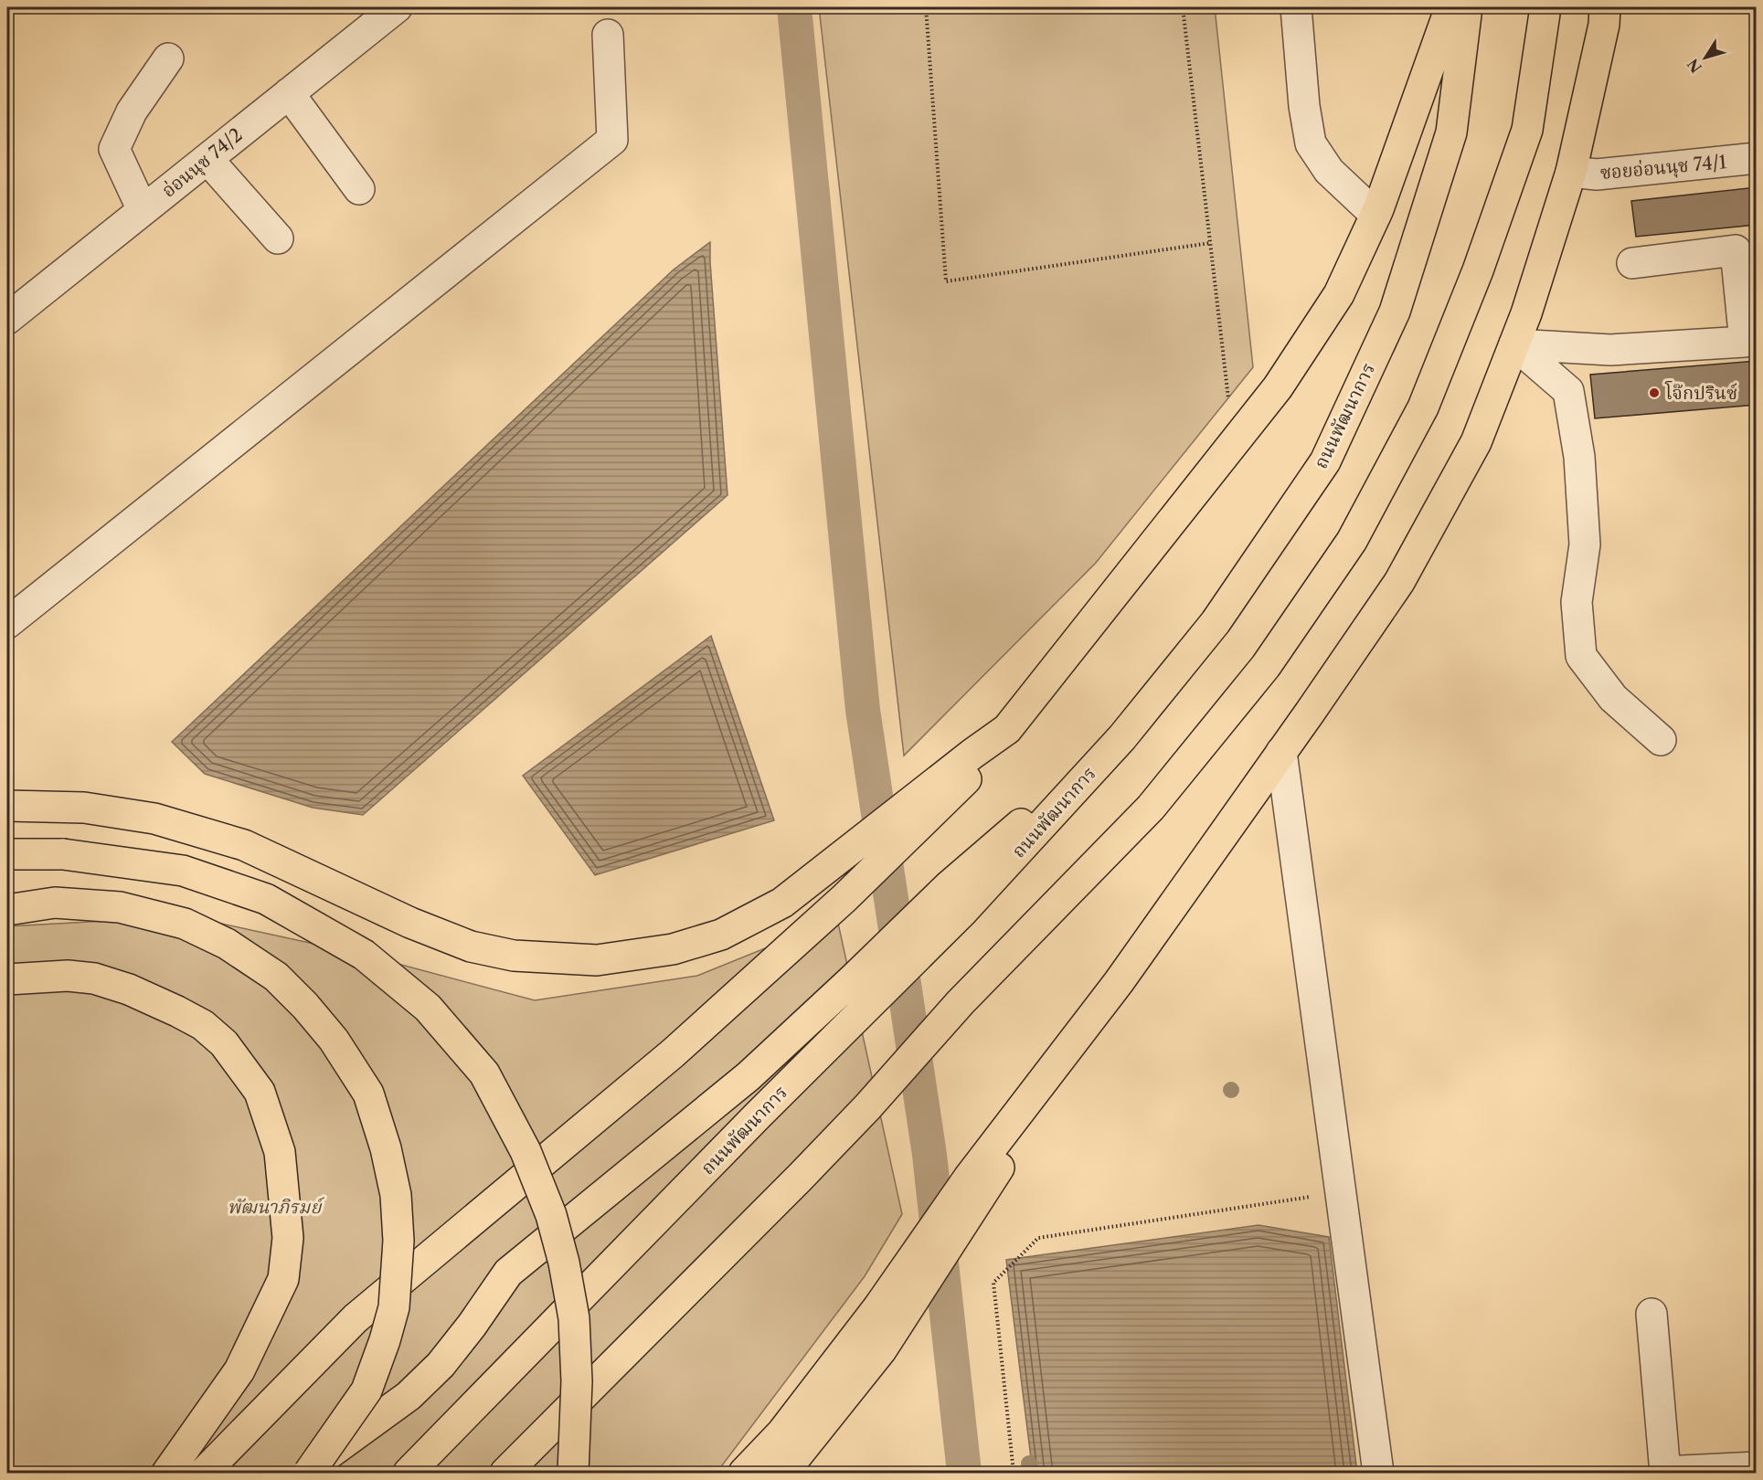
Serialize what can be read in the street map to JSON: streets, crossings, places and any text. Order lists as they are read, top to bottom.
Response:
{
  "streets": {
    "main road": ["ถนนพัฒนาการ"],
    "street": ["อ่อนนุช 74/2", "ซอยอ่อนนุช 74/1"]
  },
  "parks": ["พัฒนาภิรมย์"],
  "places": ["โจ๊กปรินซ์"],
  "north": "bottom left"
}
